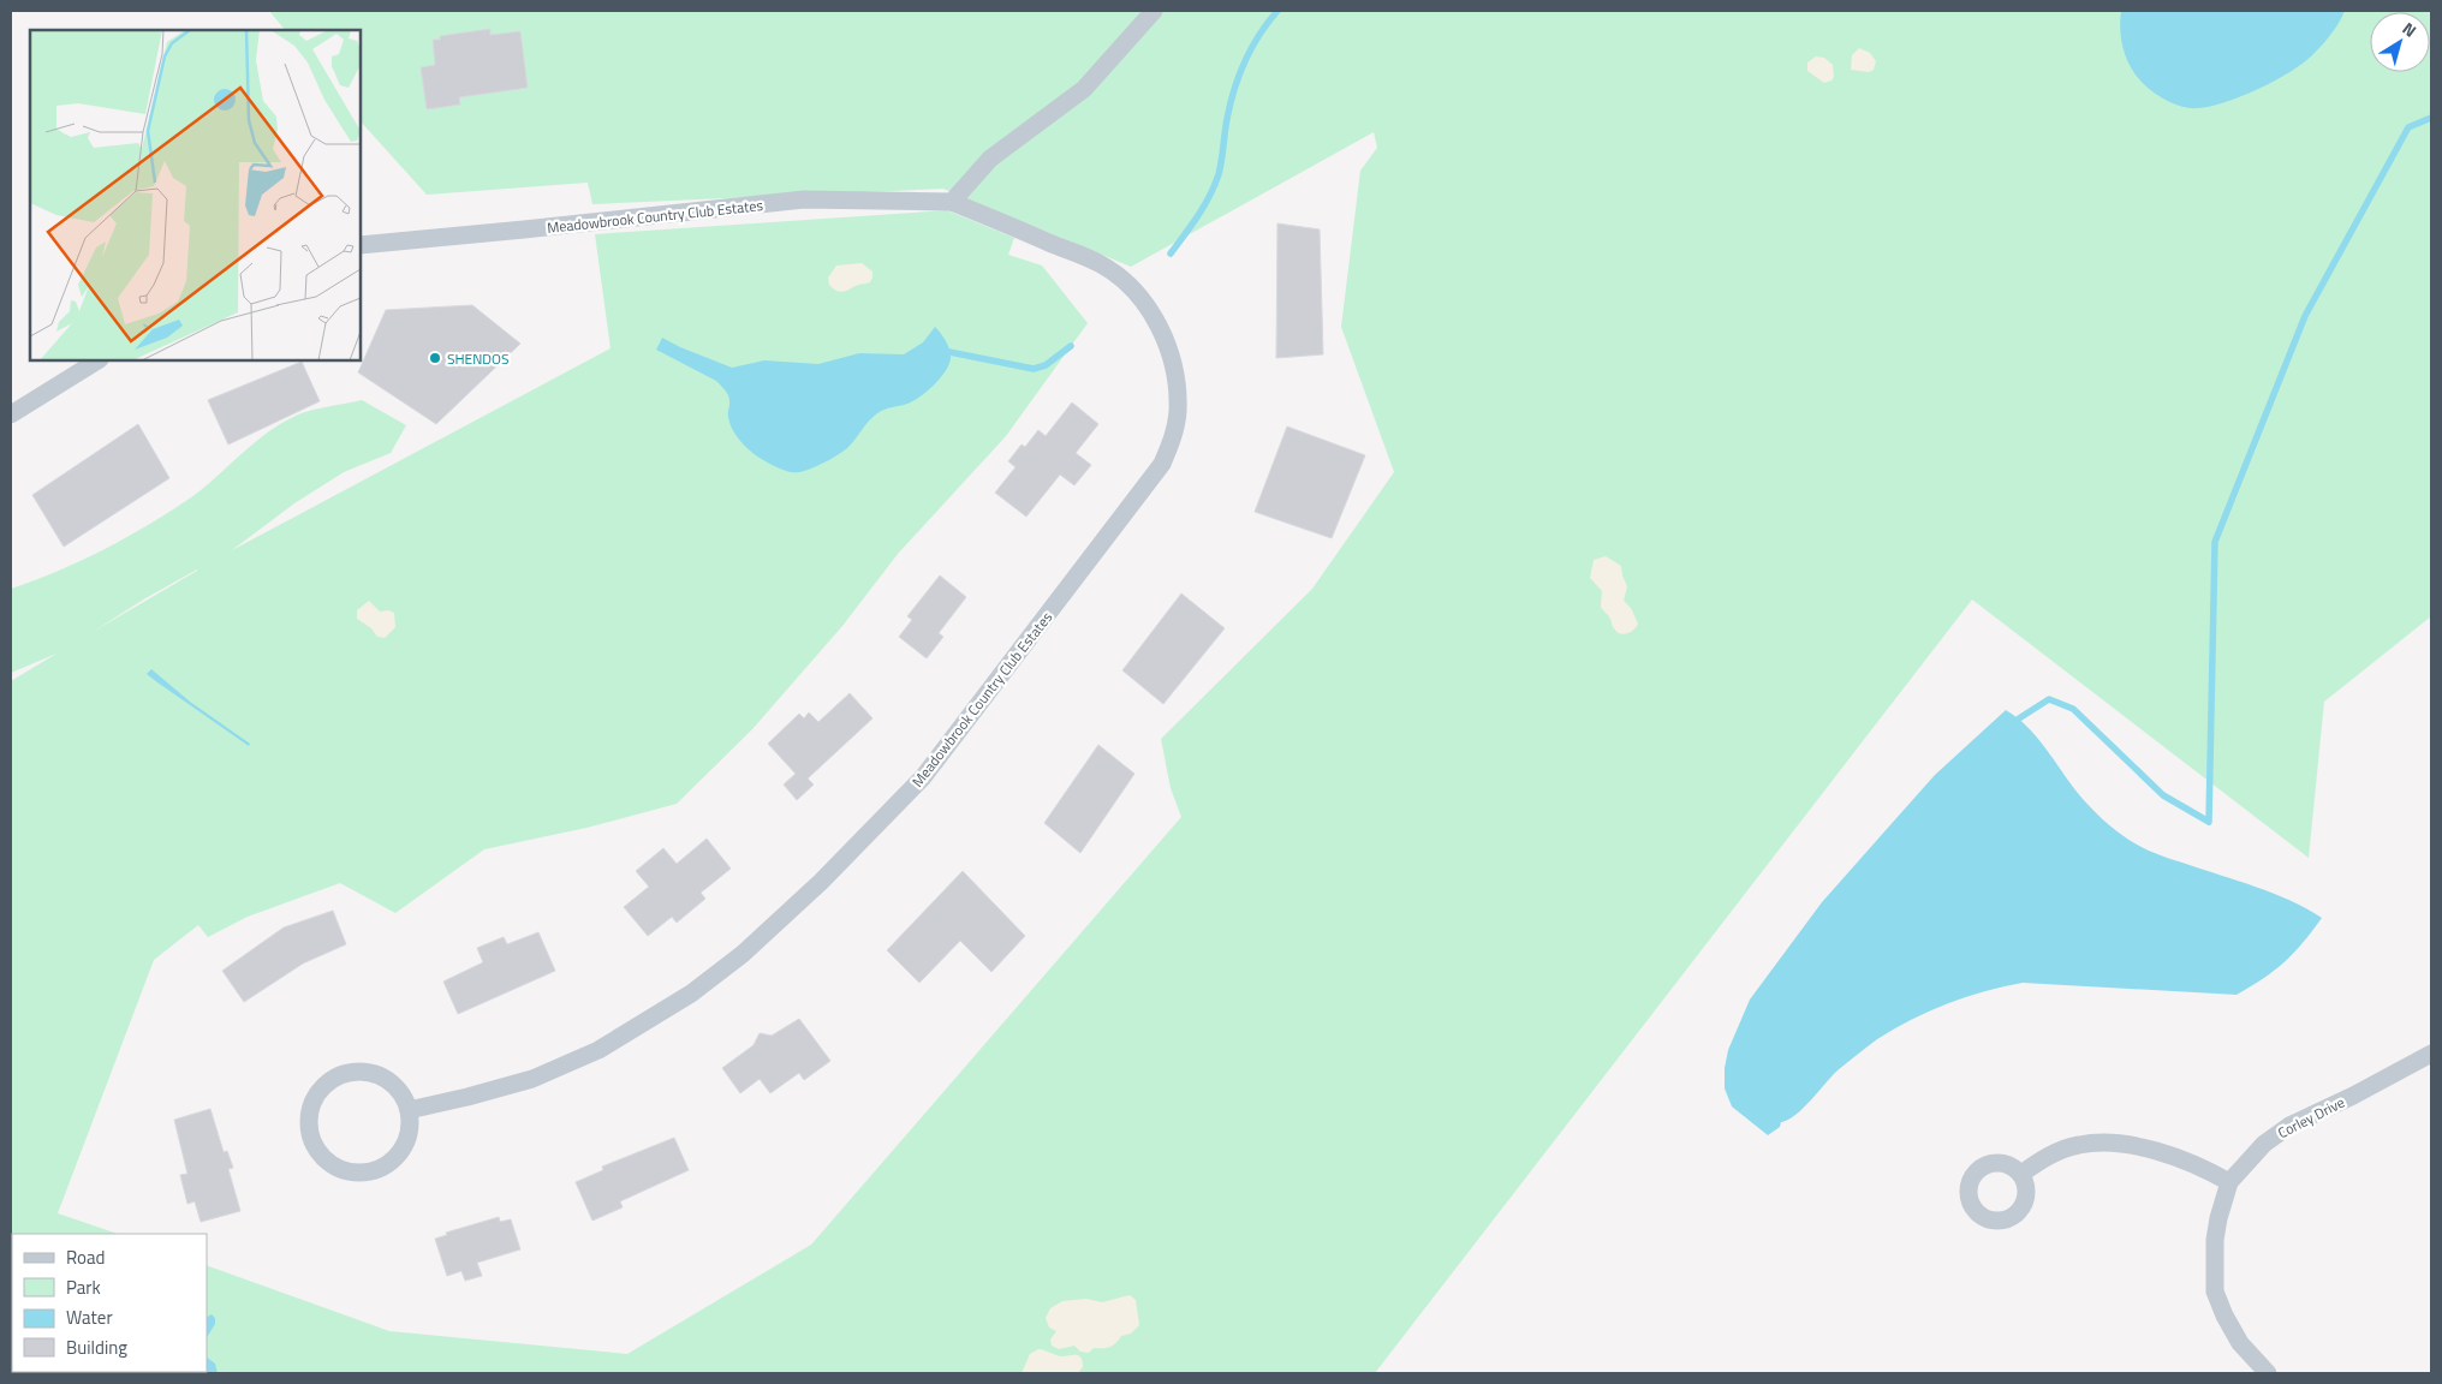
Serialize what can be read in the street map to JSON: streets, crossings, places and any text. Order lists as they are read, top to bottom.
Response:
{
  "streets": {
    "street": ["Meadowbrook Country Club Estates", "Corley Drive"]
  },
  "places": ["SHENDOS"],
  "legend": [
    "Road",
    "Park",
    "Water",
    "Building"
  ],
  "north": "top right"
}
